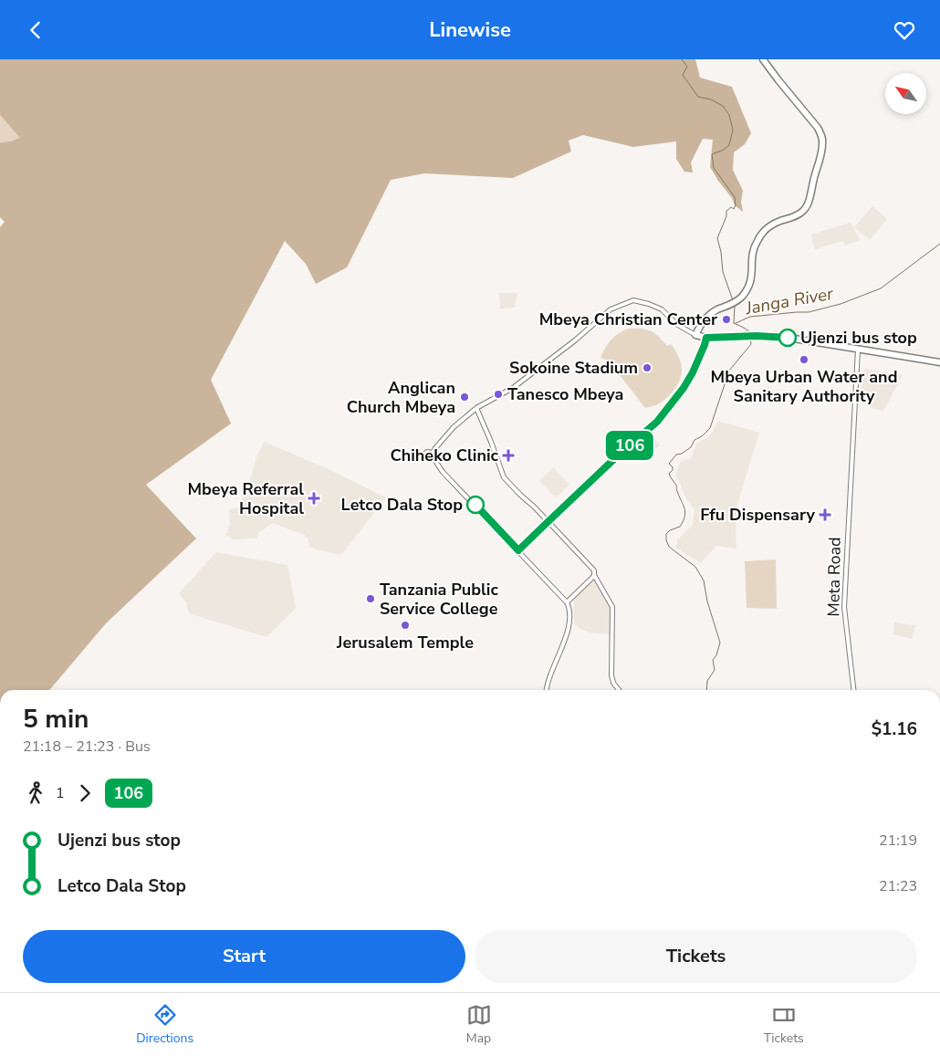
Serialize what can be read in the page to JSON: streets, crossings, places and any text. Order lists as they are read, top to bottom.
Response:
{
  "streets": {
    "street": ["Meta Road"]
  },
  "water": ["Janga River"],
  "places": {
    "other": [
      "Mbeya Christian Center",
      "Ujenzi bus stop",
      "Mbeya Urban Water and Sanitary Authority",
      "Sokoine Stadium",
      "Tanesco Mbeya",
      "Anglican Church Mbeya",
      "Letco Dala Stop",
      "Tanzania Public Service College",
      "Jerusalem Temple"
    ],
    "health": ["Chiheko Clinic", "Mbeya Referral Hospital", "Ffu Dispensary"]
  },
  "lines": ["bus line 106"],
  "north": "top left",
  "page": {
    "header": "Linewise",
    "on_map": "106",
    "heading": ["5 min", "21:18 – 21:23 · Bus", "$1.16"],
    "legs": ["1", "106"],
    "list": [
      {
        "name": "Ujenzi bus stop",
        "value": "21:19"
      },
      {
        "name": "Letco Dala Stop",
        "value": "21:23"
      }
    ],
    "buttons": ["Start", "Tickets"],
    "tabs": ["Directions", "Map", "Tickets"]
  }
}
